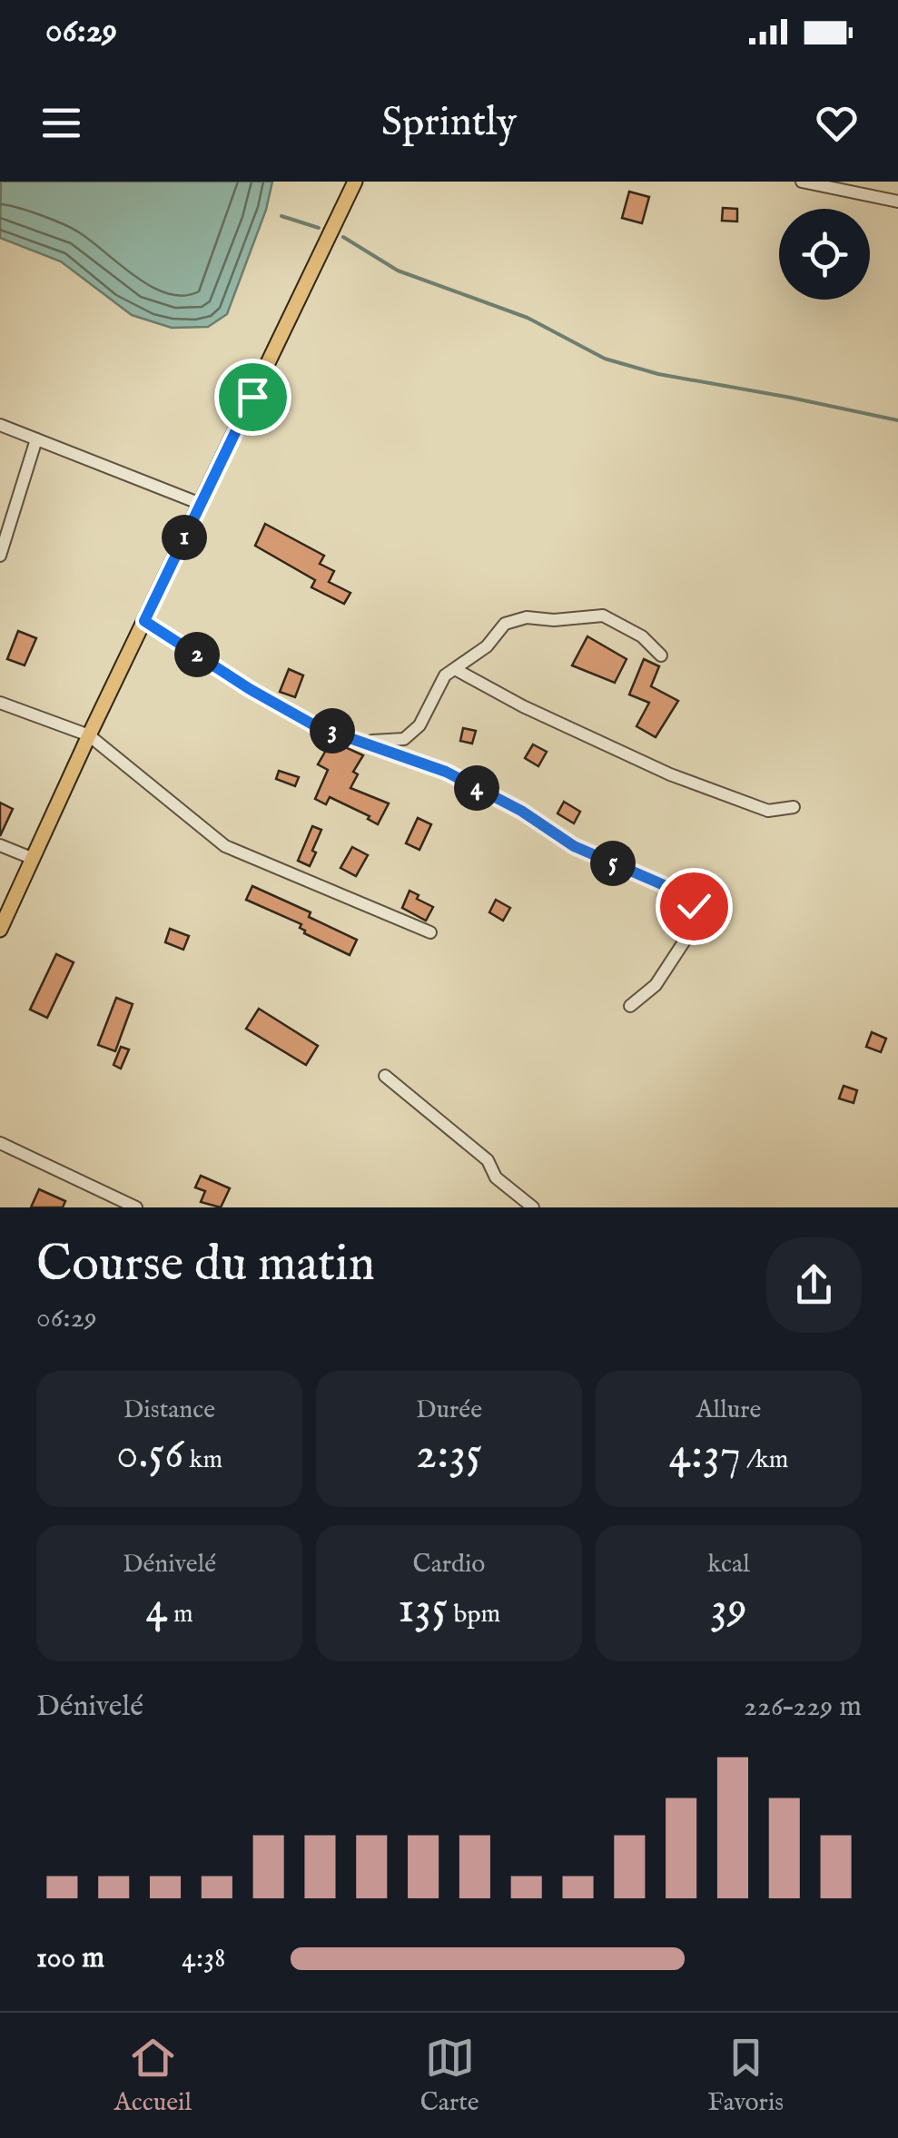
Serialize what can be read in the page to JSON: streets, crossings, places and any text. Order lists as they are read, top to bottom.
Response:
{
  "page": {
    "status": "06:29",
    "header": "Sprintly",
    "pins": [
      "1",
      "2",
      "3",
      "4",
      "5"
    ],
    "heading": ["Course du matin", "06:29"],
    "stats": [
      ["Distance", "0.56 km"],
      ["Durée", "2:35"],
      ["Allure", "4:37 /km"],
      ["Dénivelé", "4 m"],
      ["Cardio", "135 bpm"],
      ["kcal", "39"]
    ],
    "chart": ["Dénivelé", "226–229 m"],
    "list": [
      {
        "name": "100 m",
        "note": "4:38"
      }
    ],
    "tabs": ["Accueil", "Carte", "Favoris"]
  }
}
